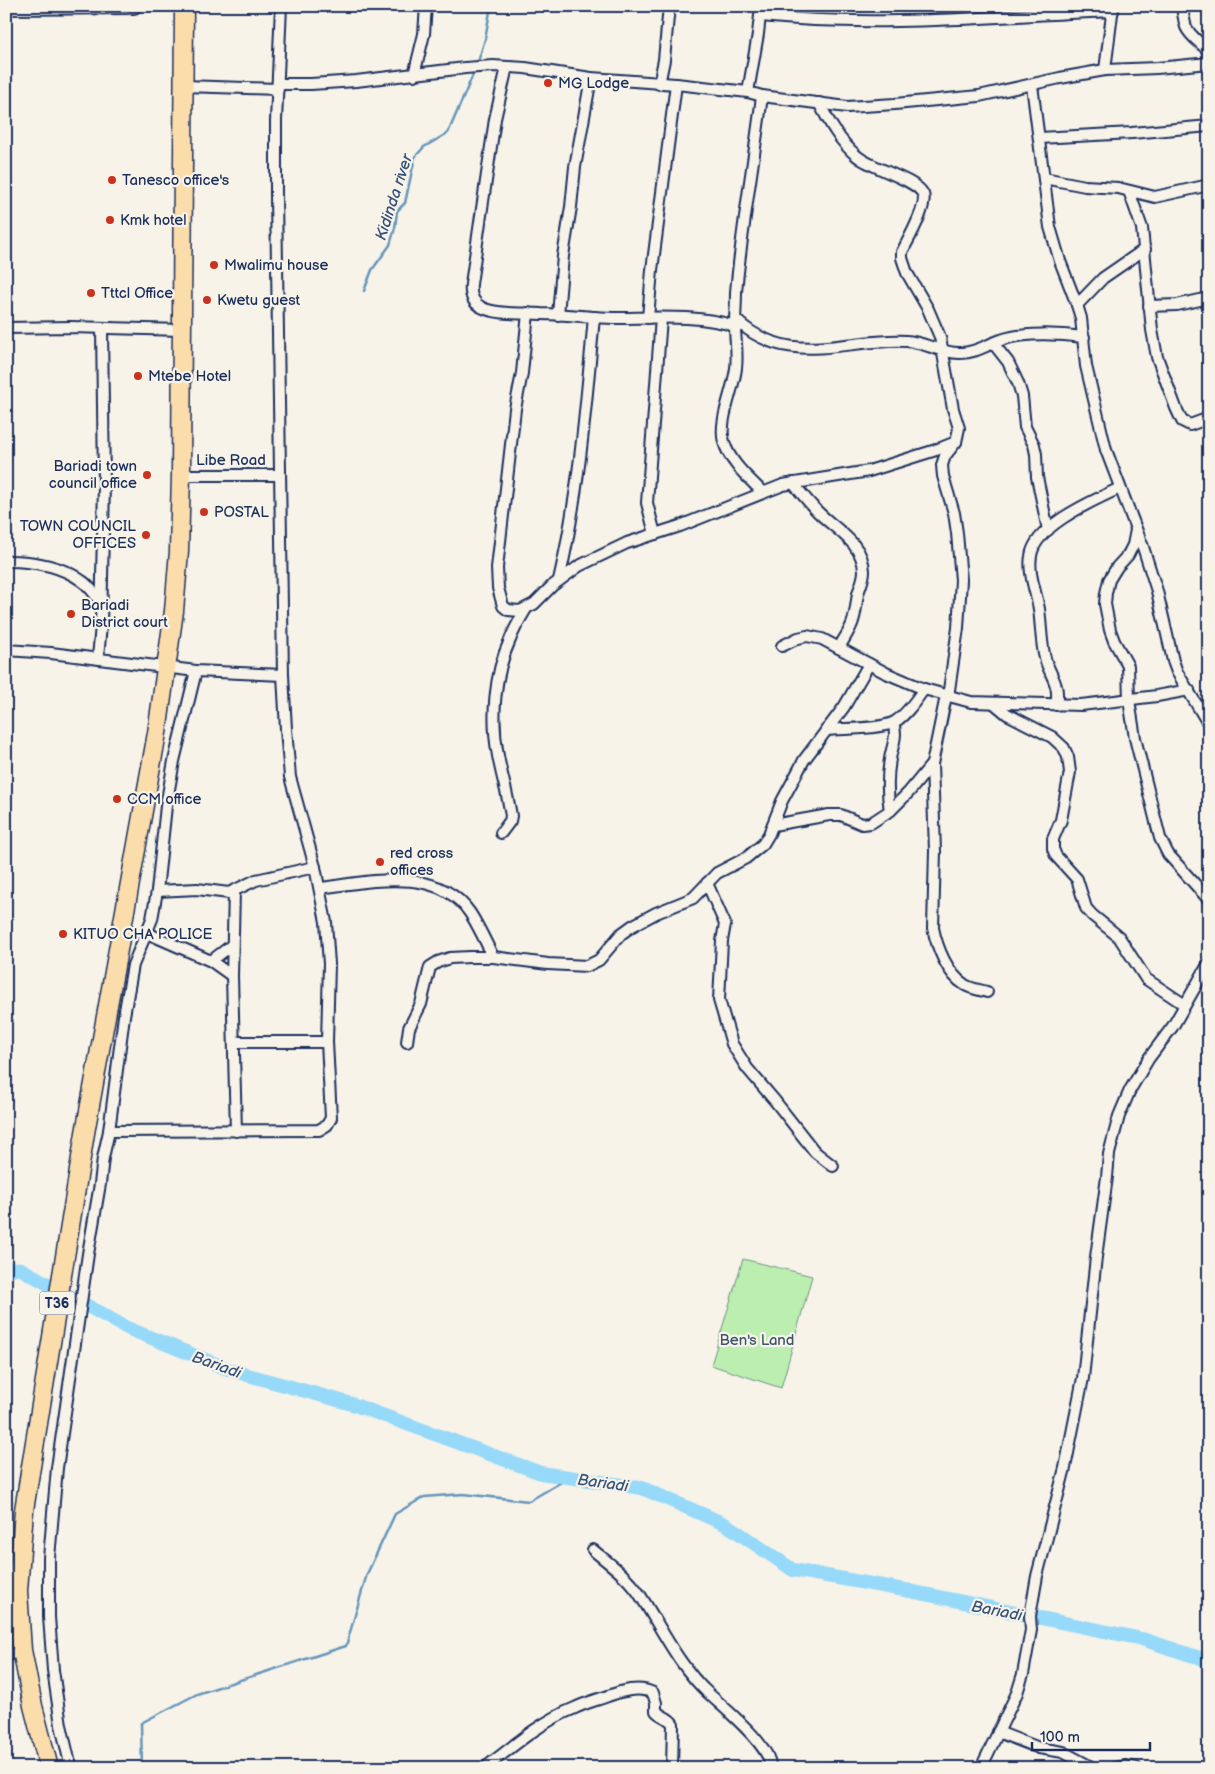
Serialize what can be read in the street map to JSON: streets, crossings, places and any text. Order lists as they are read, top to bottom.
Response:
{
  "streets": {
    "highway": ["T36"],
    "street": ["Libe Road"]
  },
  "crossings": [
    ["Libe Road", "T36"]
  ],
  "water": ["Kidinda river", "Bariadi"],
  "parks": ["Ben's Land"],
  "places": [
    "MG Lodge",
    "Tanesco office's",
    "Kmk hotel",
    "Mwalimu house",
    "Tttcl Office",
    "Kwetu guest",
    "Mtebe Hotel",
    "Bariadi town council office",
    "POSTAL",
    "TOWN COUNCIL OFFICES",
    "Bariadi District court",
    "CCM office",
    "red cross offices",
    "KITUO CHA POLICE"
  ],
  "scale_bar": "100 m"
}
